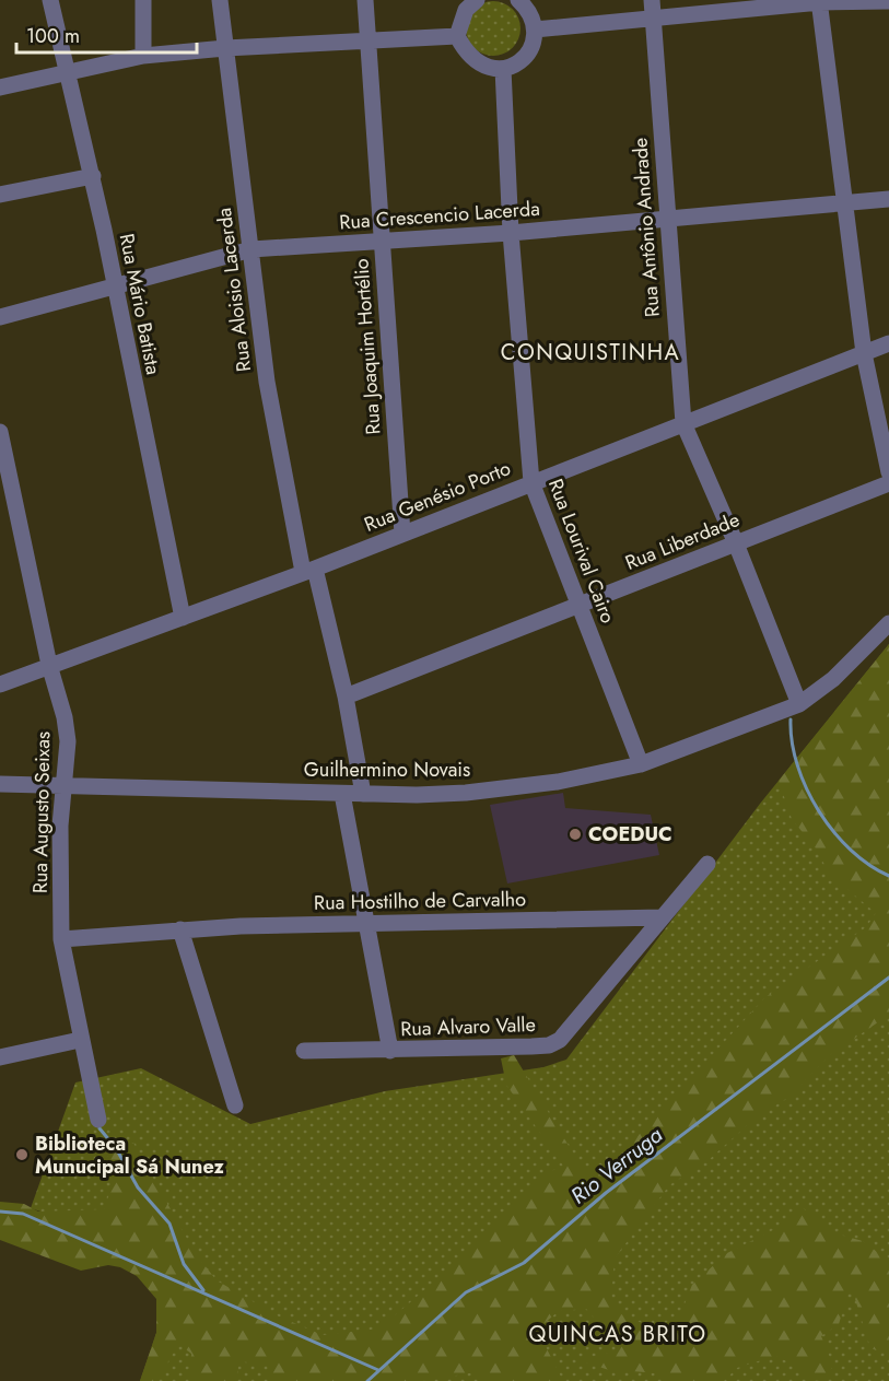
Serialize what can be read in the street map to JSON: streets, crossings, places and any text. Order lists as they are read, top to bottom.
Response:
{
  "streets": {
    "street": [
      "Rua Crescencio Lacerda",
      "Rua Antônio Andrade",
      "Rua Aloisio Lacerda",
      "Rua Mário Batista",
      "Rua Joaquim Hortélio",
      "Rua Genésio Porto",
      "Rua Liberdade",
      "Rua Lourival Cairo",
      "Guilhermino Novais",
      "Rua Augusto Seixas",
      "Rua Hostilho de Carvalho",
      "Rua Alvaro Valle"
    ]
  },
  "crossings": [
    ["Rua Crescencio Lacerda", "Rua Antônio Andrade"],
    ["Rua Crescencio Lacerda", "Rua Aloisio Lacerda"],
    ["Rua Crescencio Lacerda", "Rua Mário Batista"],
    ["Rua Crescencio Lacerda", "Rua Joaquim Hortélio"],
    ["Rua Crescencio Lacerda", "Rua Lourival Cairo"],
    ["Rua Antônio Andrade", "Rua Genésio Porto"],
    ["Rua Antônio Andrade", "Rua Liberdade"],
    ["Rua Antônio Andrade", "Guilhermino Novais"],
    ["Rua Aloisio Lacerda", "Rua Genésio Porto"],
    ["Rua Aloisio Lacerda", "Rua Liberdade"],
    ["Rua Aloisio Lacerda", "Guilhermino Novais"],
    ["Rua Mário Batista", "Rua Genésio Porto"],
    ["Rua Joaquim Hortélio", "Rua Genésio Porto"],
    ["Rua Genésio Porto", "Rua Lourival Cairo"],
    ["Rua Genésio Porto", "Rua Augusto Seixas"],
    ["Rua Liberdade", "Rua Lourival Cairo"],
    ["Rua Lourival Cairo", "Guilhermino Novais"],
    ["Guilhermino Novais", "Rua Augusto Seixas"],
    ["Rua Augusto Seixas", "Rua Hostilho de Carvalho"],
    ["Rua Hostilho de Carvalho", "Rua Alvaro Valle"]
  ],
  "districts": ["CONQUISTINHA", "QUINCAS BRITO"],
  "water": ["Rio Verruga"],
  "places": ["COEDUC", "Biblioteca Munucipal Sá Nunez"],
  "scale_bar": "100 m"
}
